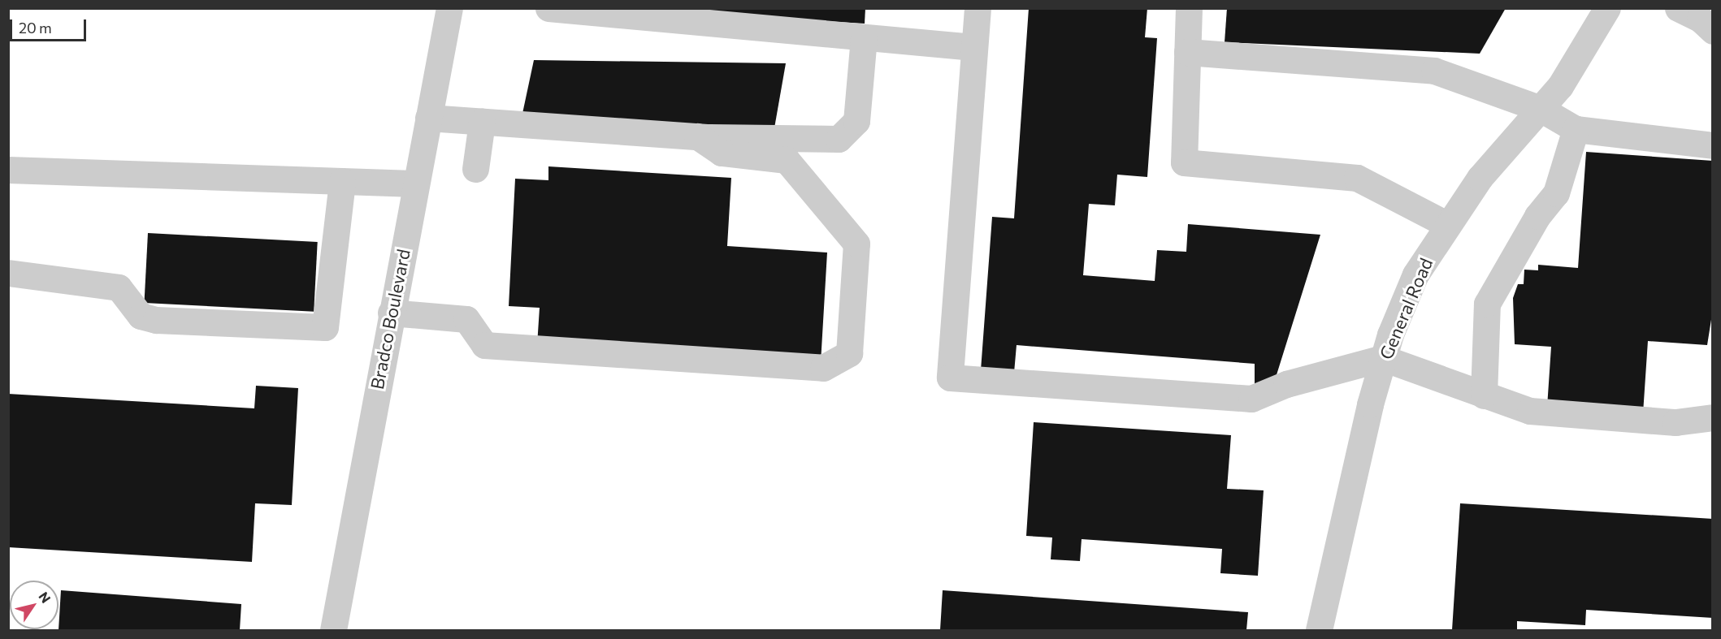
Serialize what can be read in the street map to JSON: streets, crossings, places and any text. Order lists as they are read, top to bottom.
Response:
{
  "streets": {
    "street": ["General Road", "Bradco Boulevard"]
  },
  "scale_bar": "20 m",
  "north": "top right"
}
